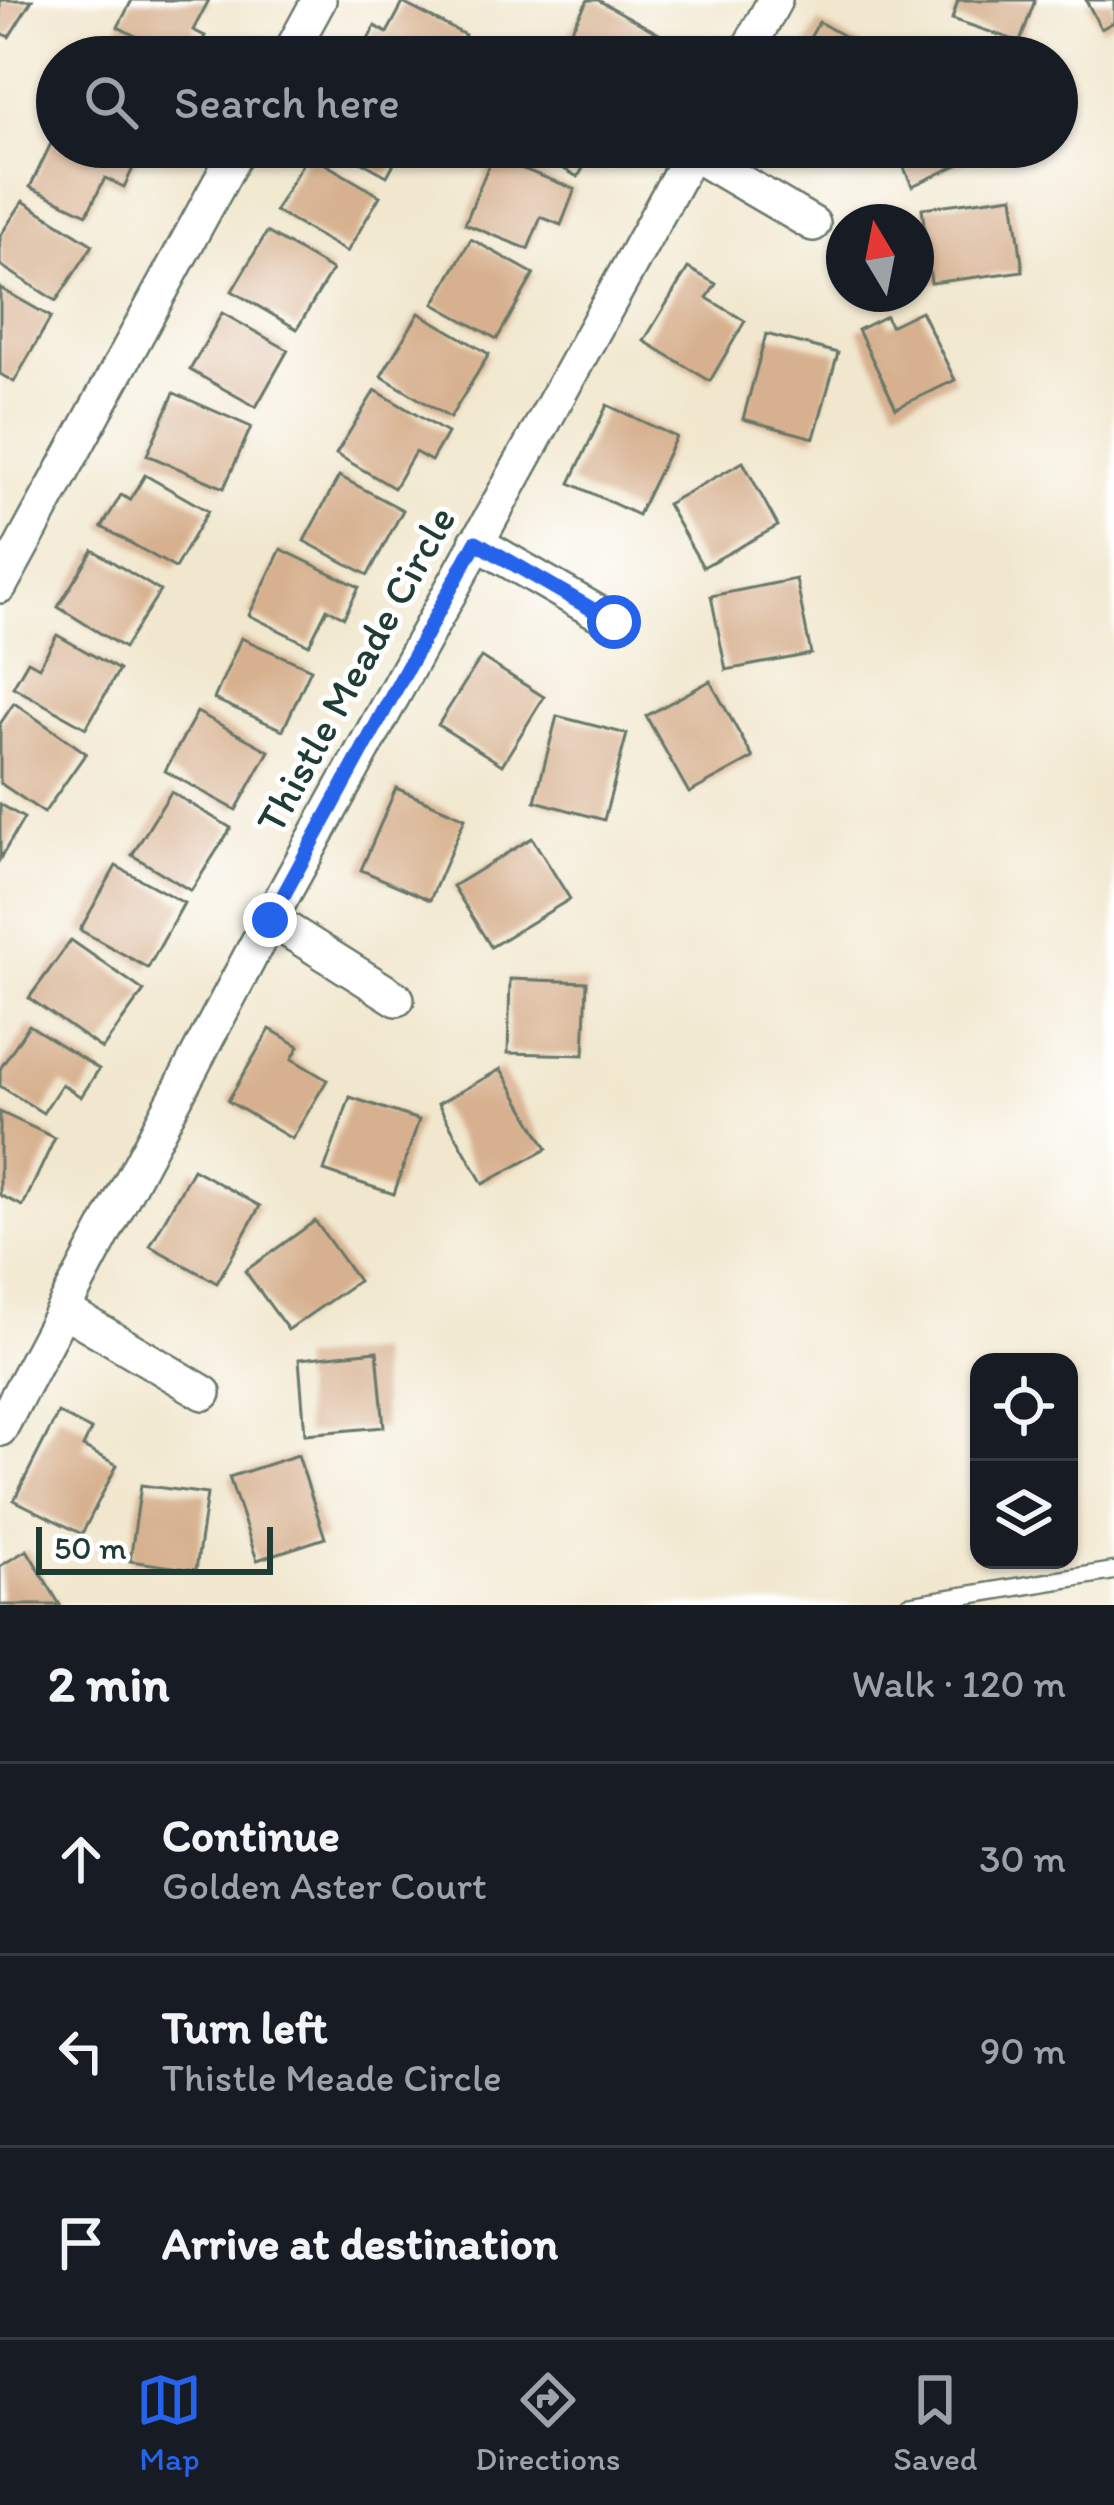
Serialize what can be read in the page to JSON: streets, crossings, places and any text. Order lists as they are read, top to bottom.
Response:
{
  "streets": {
    "street": ["Thistle Meade Circle"]
  },
  "scale_bar": "50 m",
  "north": "top",
  "page": {
    "search": "Search here",
    "scale": "50 m",
    "heading": ["2 min", "Walk · 120 m"],
    "list": [
      ["Continue", "Golden Aster Court", "30 m"],
      ["Turn left", "Thistle Meade Circle", "90 m"],
      "Arrive at destination"
    ],
    "nav": ["Map", "Directions", "Saved"]
  }
}
